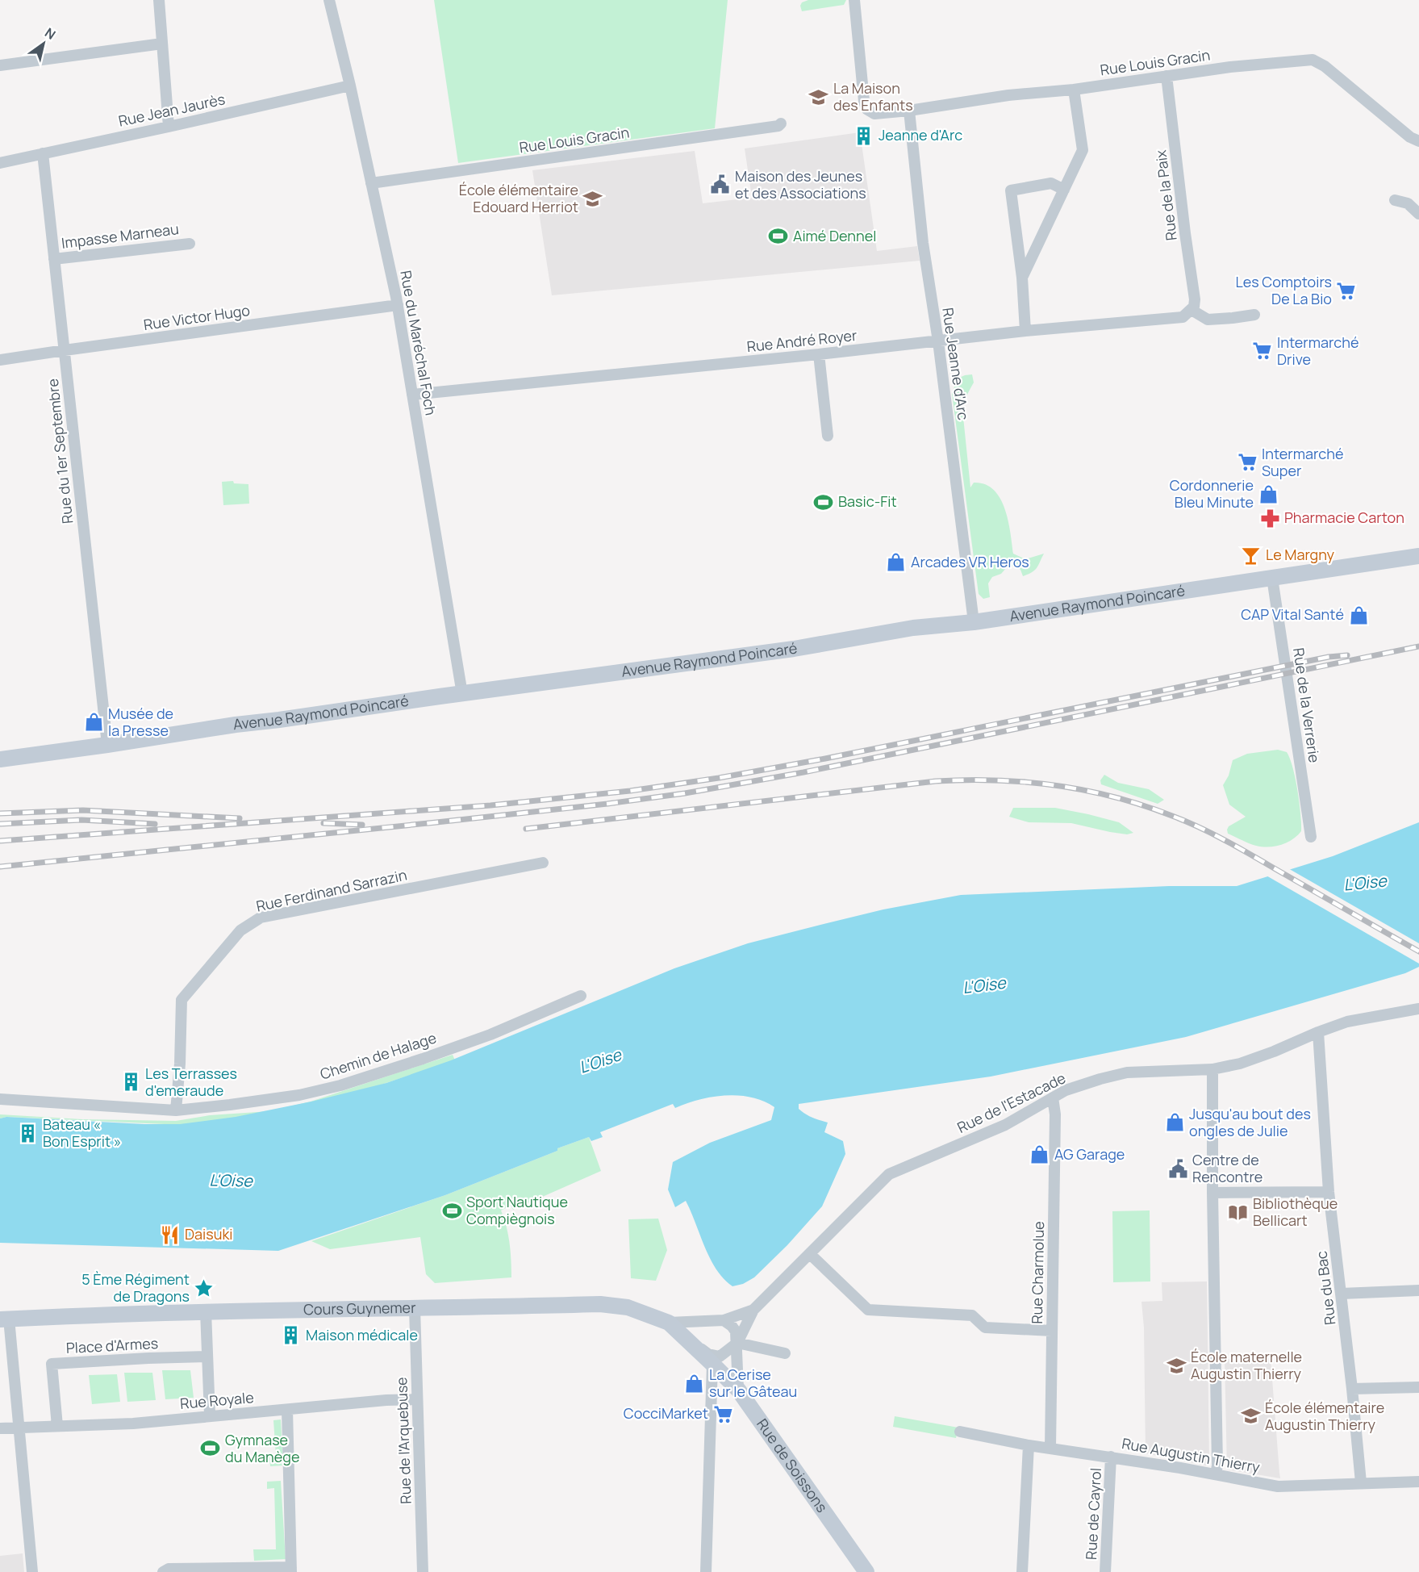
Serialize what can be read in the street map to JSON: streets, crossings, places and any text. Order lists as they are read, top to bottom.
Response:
{
  "streets": {
    "main road": ["Avenue Raymond Poincaré", "Cours Guynemer", "Rue de Soissons"],
    "street": [
      "Rue Louis Gracin",
      "Rue Jean Jaurès",
      "Rue de la Paix",
      "Impasse Marneau",
      "Rue Victor Hugo",
      "Rue André Royer",
      "Rue du Maréchal Foch",
      "Rue Jeanne d'Arc",
      "Rue du 1er Septembre",
      "Rue de la Verrerie",
      "Rue Ferdinand Sarrazin",
      "Chemin de Halage",
      "Rue de l'Estacade",
      "Rue Charmolue",
      "Rue du Bac",
      "Place d'Armes",
      "Rue Royale",
      "Rue de l'Arquebuse",
      "Rue Augustin Thierry",
      "Rue de Cayrol"
    ]
  },
  "crossings": [
    ["Rue Louis Gracin", "Rue de la Paix"],
    ["Rue Louis Gracin", "Rue du Maréchal Foch"],
    ["Rue Louis Gracin", "Rue Jeanne d'Arc"],
    ["Rue Jean Jaurès", "Rue du Maréchal Foch"],
    ["Rue Jean Jaurès", "Rue du 1er Septembre"],
    ["Rue de la Paix", "Rue André Royer"],
    ["Impasse Marneau", "Rue du 1er Septembre"],
    ["Rue Victor Hugo", "Rue du Maréchal Foch"],
    ["Rue Victor Hugo", "Rue du 1er Septembre"],
    ["Rue André Royer", "Rue du Maréchal Foch"],
    ["Rue André Royer", "Rue Jeanne d'Arc"],
    ["Rue du Maréchal Foch", "Avenue Raymond Poincaré"],
    ["Rue Jeanne d'Arc", "Avenue Raymond Poincaré"],
    ["Rue du 1er Septembre", "Avenue Raymond Poincaré"],
    ["Avenue Raymond Poincaré", "Rue de la Verrerie"],
    ["Rue Ferdinand Sarrazin", "Chemin de Halage"],
    ["Rue de l'Estacade", "Rue Charmolue"],
    ["Rue de l'Estacade", "Rue du Bac"],
    ["Rue de l'Estacade", "Cours Guynemer"],
    ["Rue Charmolue", "Rue Augustin Thierry"],
    ["Rue du Bac", "Rue Augustin Thierry"],
    ["Cours Guynemer", "Rue de l'Arquebuse"],
    ["Cours Guynemer", "Rue de Soissons"],
    ["Place d'Armes", "Rue Royale"],
    ["Rue Royale", "Rue de l'Arquebuse"],
    ["Rue Augustin Thierry", "Rue de Cayrol"]
  ],
  "water": ["L'Oise"],
  "places": {
    "school or university": [
      "La Maison des Enfants",
      "École élémentaire Edouard Herriot",
      "École maternelle Augustin Thierry",
      "École élémentaire Augustin Thierry"
    ],
    "building": [
      "Jeanne d'Arc",
      "Les Terrasses d'emeraude",
      "Bateau « Bon Esprit »",
      "Maison médicale"
    ],
    "public building": ["Maison des Jeunes et des Associations", "Centre de Rencontre"],
    "sports": [
      "Aimé Dennel",
      "Basic-Fit",
      "Sport Nautique Compiègnois",
      "Gymnase du Manège"
    ],
    "supermarket": [
      "Les Comptoirs De La Bio",
      "Intermarché Drive",
      "Intermarché Super",
      "CocciMarket"
    ],
    "shop": [
      "Cordonnerie Bleu Minute",
      "Arcades VR Heros",
      "CAP Vital Santé",
      "Musée de la Presse",
      "Jusqu'au bout des ongles de Julie",
      "AG Garage",
      "La Cerise sur le Gâteau"
    ],
    "pharmacy": ["Pharmacie Carton"],
    "bar": ["Le Margny"],
    "library": ["Bibliothèque Bellicart"],
    "restaurant": ["Daisuki"],
    "place": ["5 Ème Régiment de Dragons"]
  },
  "north": "top right"
}
